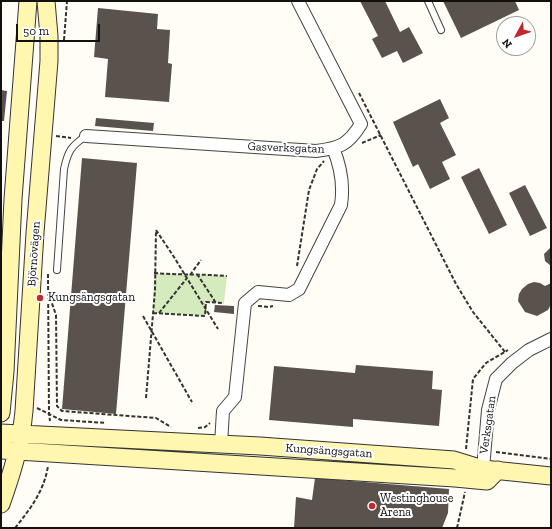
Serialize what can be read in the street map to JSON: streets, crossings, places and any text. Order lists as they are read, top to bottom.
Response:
{
  "streets": {
    "main road": ["Björnövägen", "Kungsängsgatan"],
    "street": ["Gasverksgatan", "Verksgatan"]
  },
  "crossings": [
    ["Björnövägen", "Kungsängsgatan"],
    ["Verksgatan", "Kungsängsgatan"]
  ],
  "places": ["Kungsängsgatan", "Westinghouse Arena"],
  "scale_bar": "50 m",
  "north": "bottom left"
}
